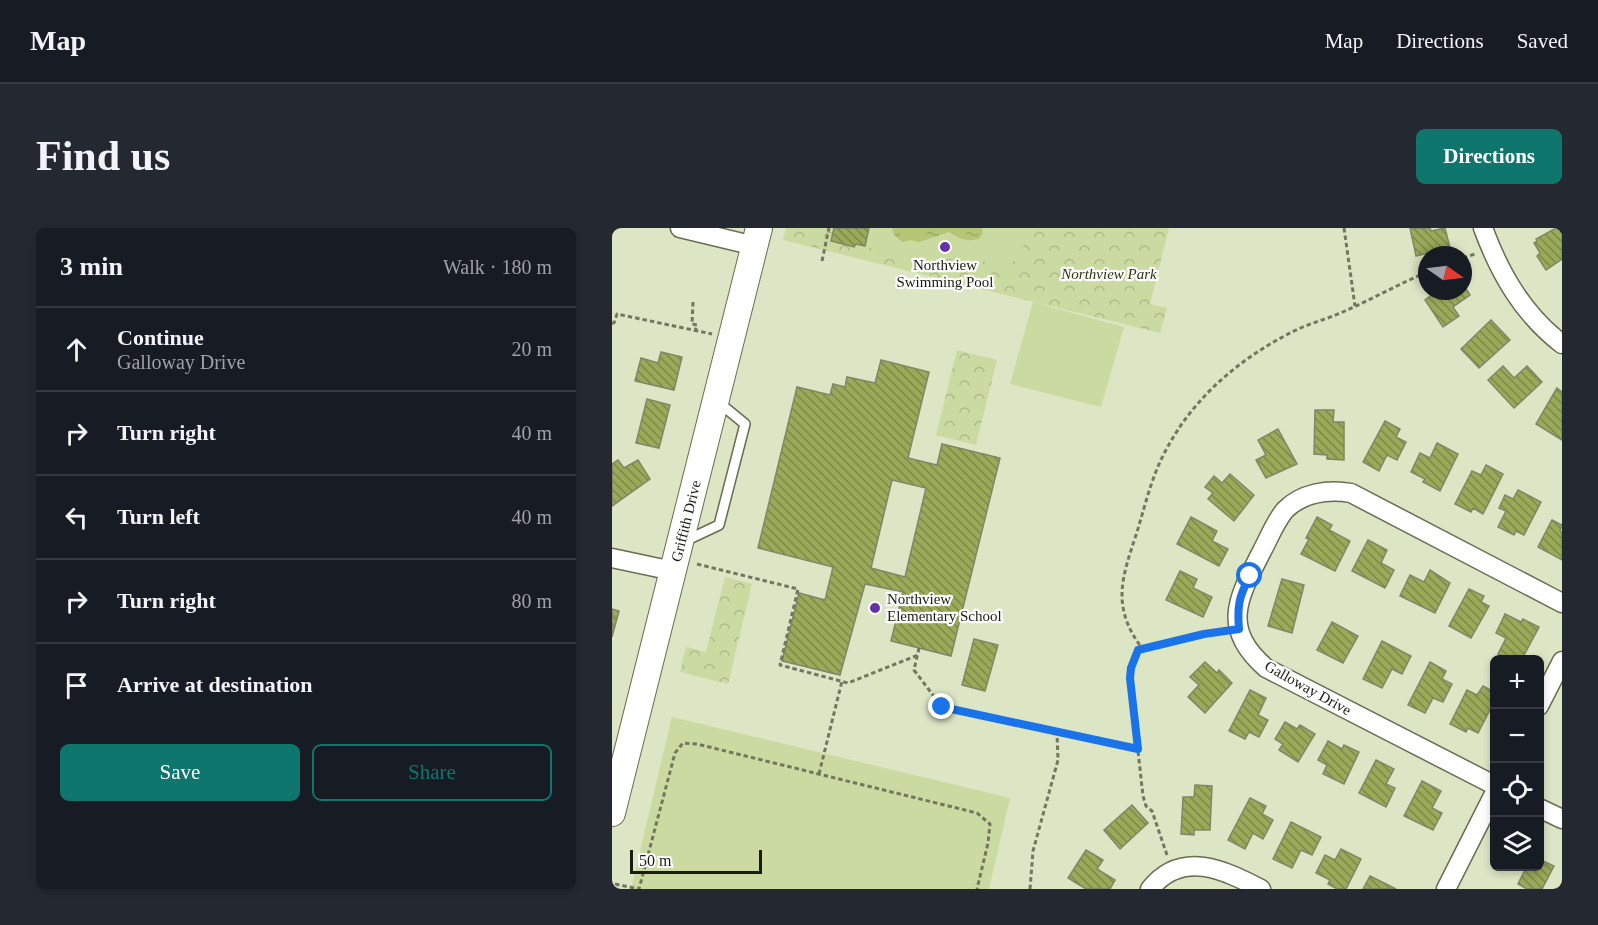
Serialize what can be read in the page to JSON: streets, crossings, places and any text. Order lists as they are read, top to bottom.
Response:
{
  "streets": {
    "street": ["Griffith Drive", "Galloway Drive"]
  },
  "parks": ["Northview Park"],
  "places": ["Northview Swimming Pool", "Northview Elementary School"],
  "scale_bar": "50 m",
  "north": "right",
  "page": {
    "header": "Map",
    "nav": ["Map", "Directions", "Saved"],
    "buttons": [
      "Directions",
      ["Save", "Share"]
    ],
    "title": "Find us",
    "heading": ["3 min", "Walk · 180 m"],
    "list": [
      ["Continue", "Galloway Drive", "20 m"],
      ["Turn right", "40 m"],
      ["Turn left", "40 m"],
      ["Turn right", "80 m"],
      "Arrive at destination"
    ],
    "map_buttons": ["+", "−"],
    "scale": "50 m"
  }
}
